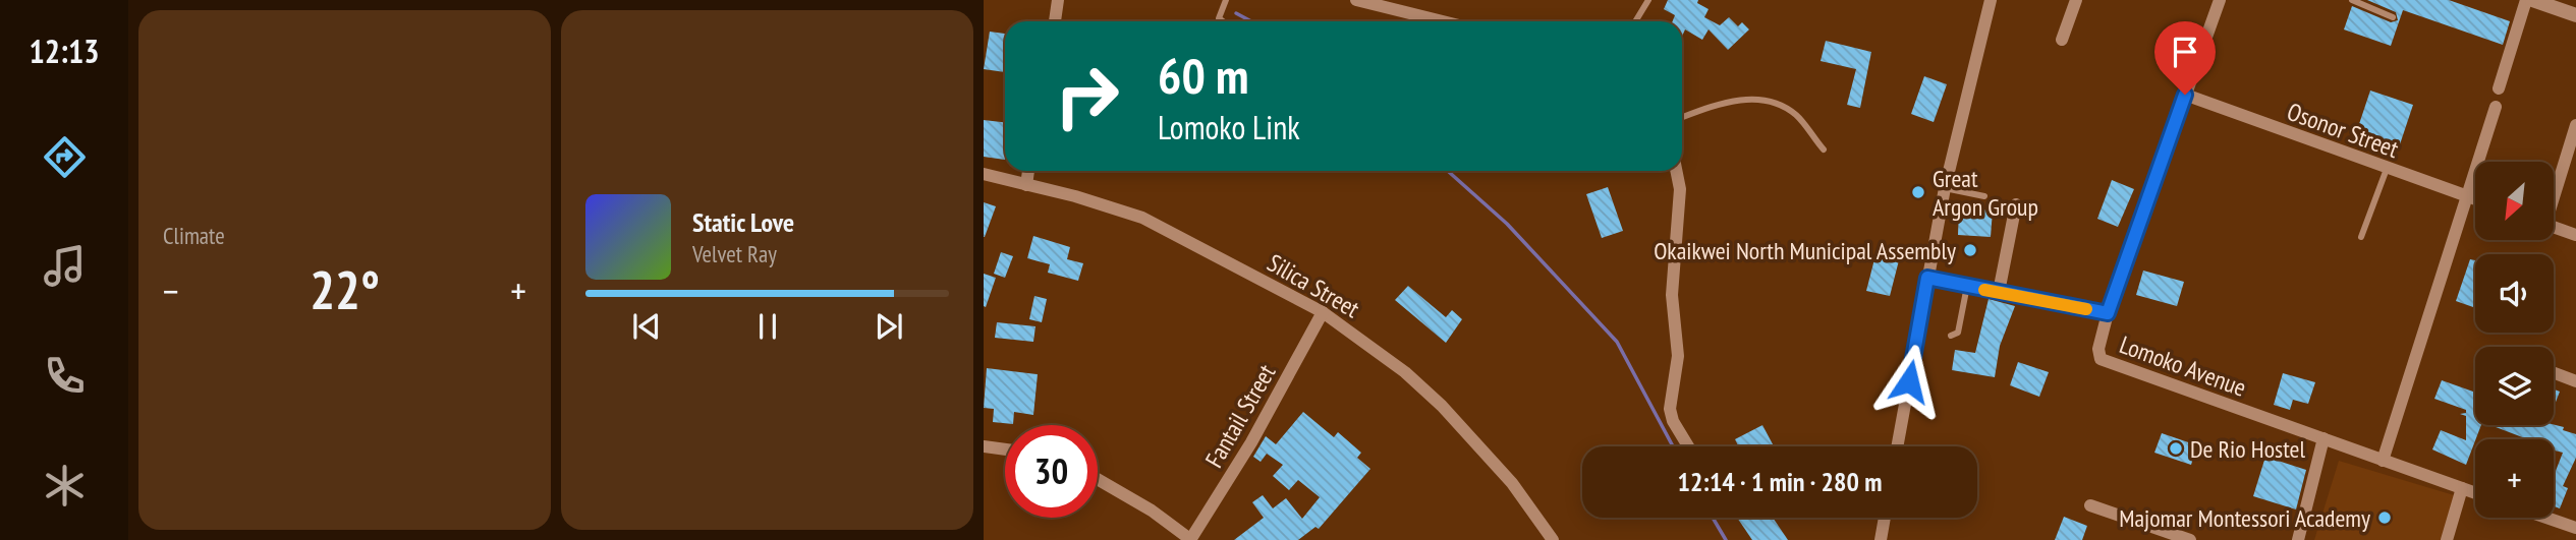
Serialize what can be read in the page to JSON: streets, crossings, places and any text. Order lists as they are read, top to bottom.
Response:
{
  "streets": {
    "street": [
      "Osonor Street",
      "Silica Street",
      "Lomoko Avenue",
      "Fantail Street"
    ]
  },
  "crossings": [
    ["Osonor Street", "Lomoko Avenue"],
    ["Silica Street", "Fantail Street"]
  ],
  "places": [
    "Great Argon Group",
    "Okaikwei North Municipal Assembly",
    "De Rio Hostel",
    "Majomar Montessori Academy"
  ],
  "north": "bottom left",
  "page": {
    "tabs": "12:13",
    "tile": "Climate",
    "turn": ["60 m", "Lomoko Link"],
    "map_buttons": "+",
    "song": ["Static Love", "Velvet Ray"],
    "heat": ["−", "22°", "+"],
    "limit": "30",
    "trip": "12:14 · 1 min · 280 m"
  }
}
